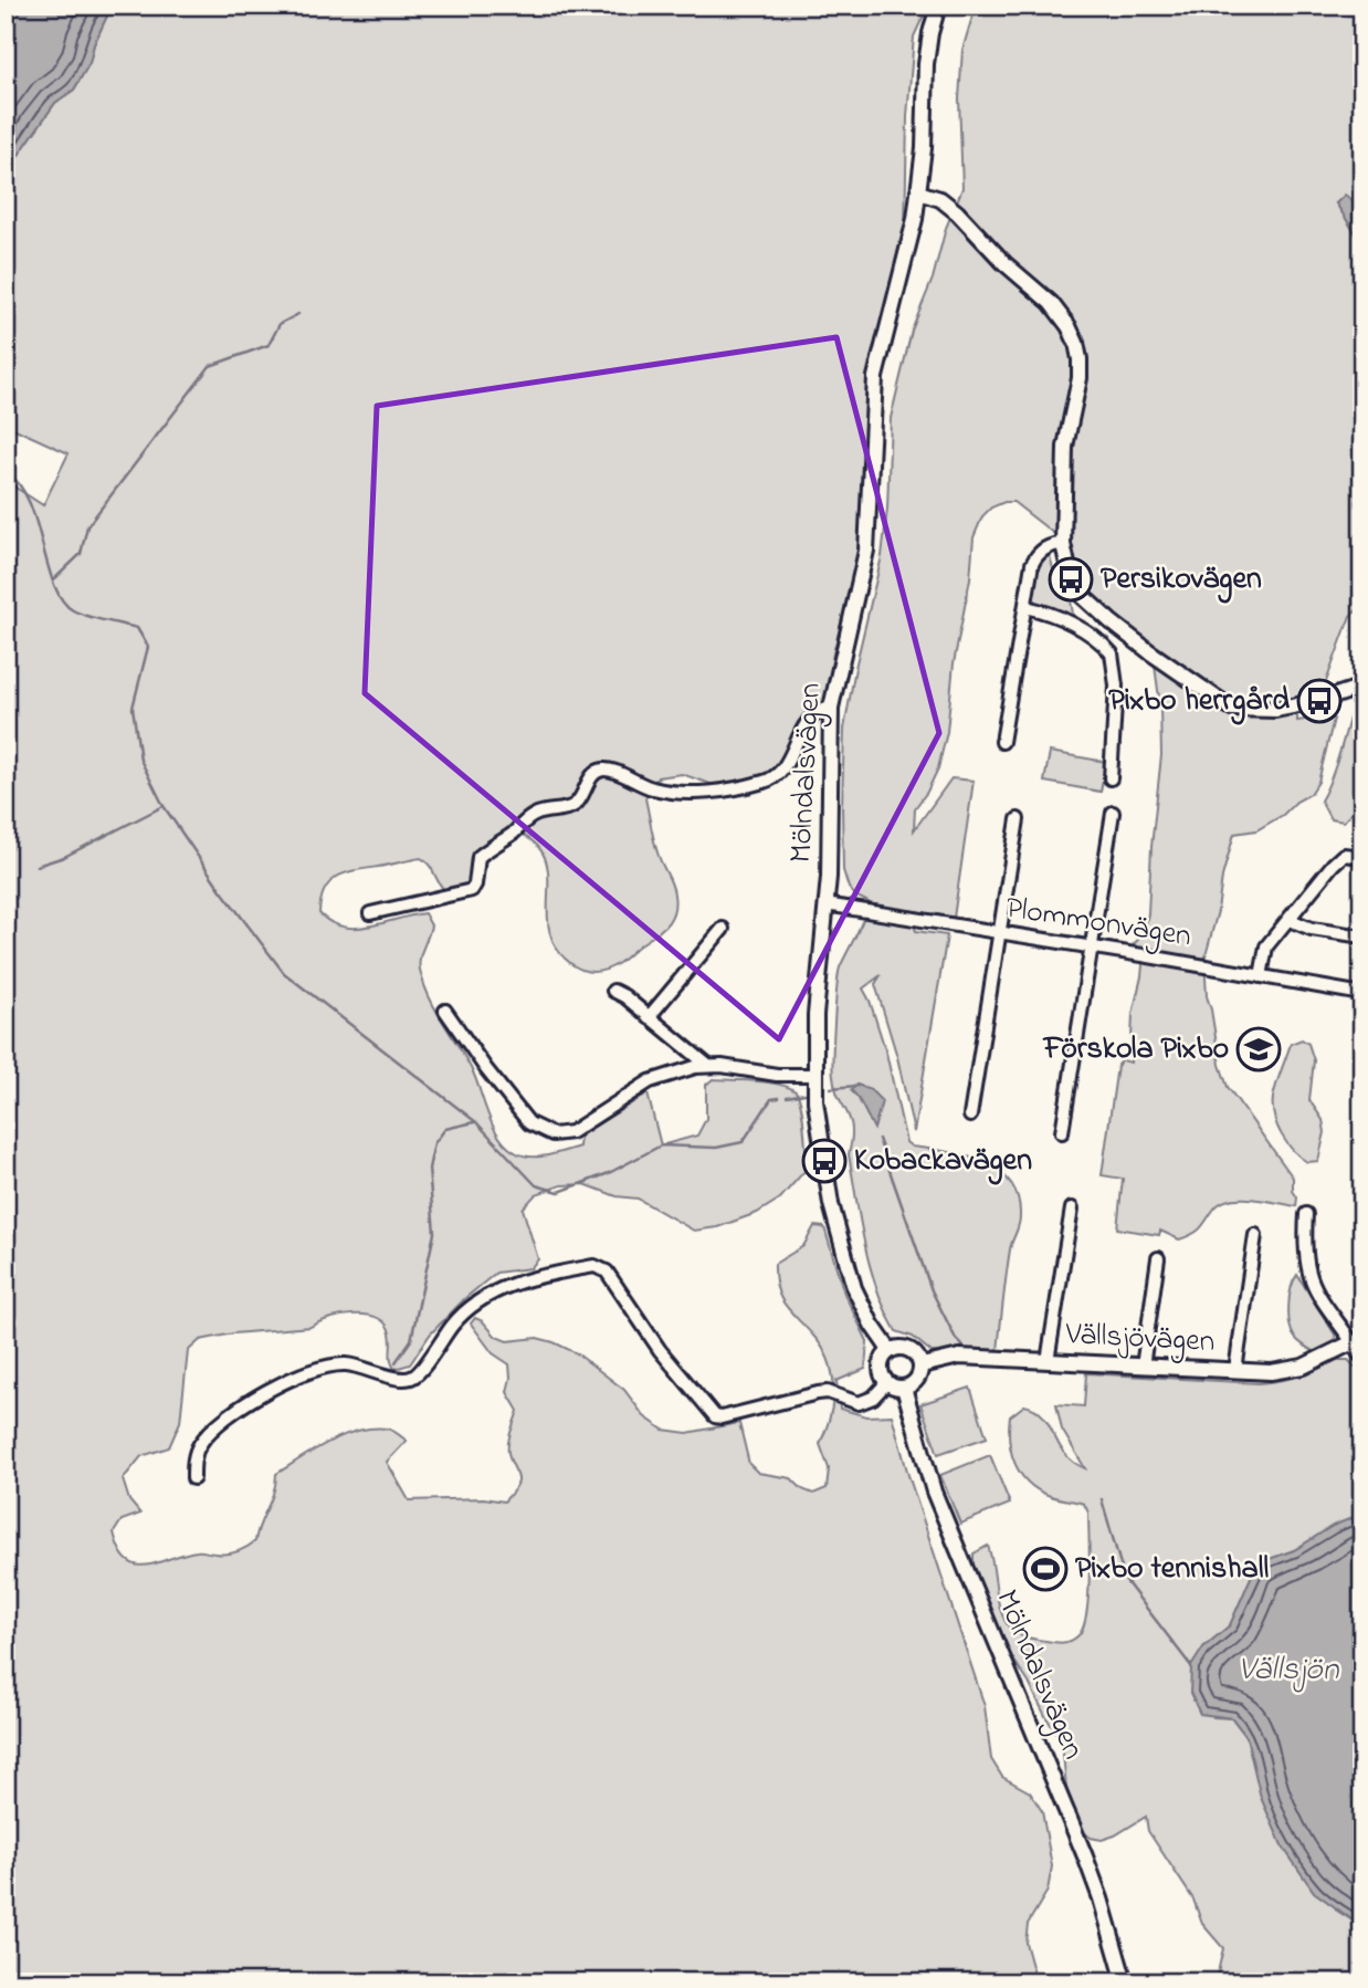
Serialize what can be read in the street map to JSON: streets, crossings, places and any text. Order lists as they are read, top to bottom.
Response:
{
  "streets": {
    "street": ["Mölndalsvägen", "Plommonvägen", "Vällsjövägen"]
  },
  "crossings": [
    ["Mölndalsvägen", "Plommonvägen"],
    ["Mölndalsvägen", "Vällsjövägen"]
  ],
  "water": ["Vällsjön"],
  "places": {
    "bus stop": ["Persikovägen", "Pixbo herrgård", "Kobackavägen"],
    "school or university": ["Förskola Pixbo"],
    "sports": ["Pixbo tennishall"]
  }
}
